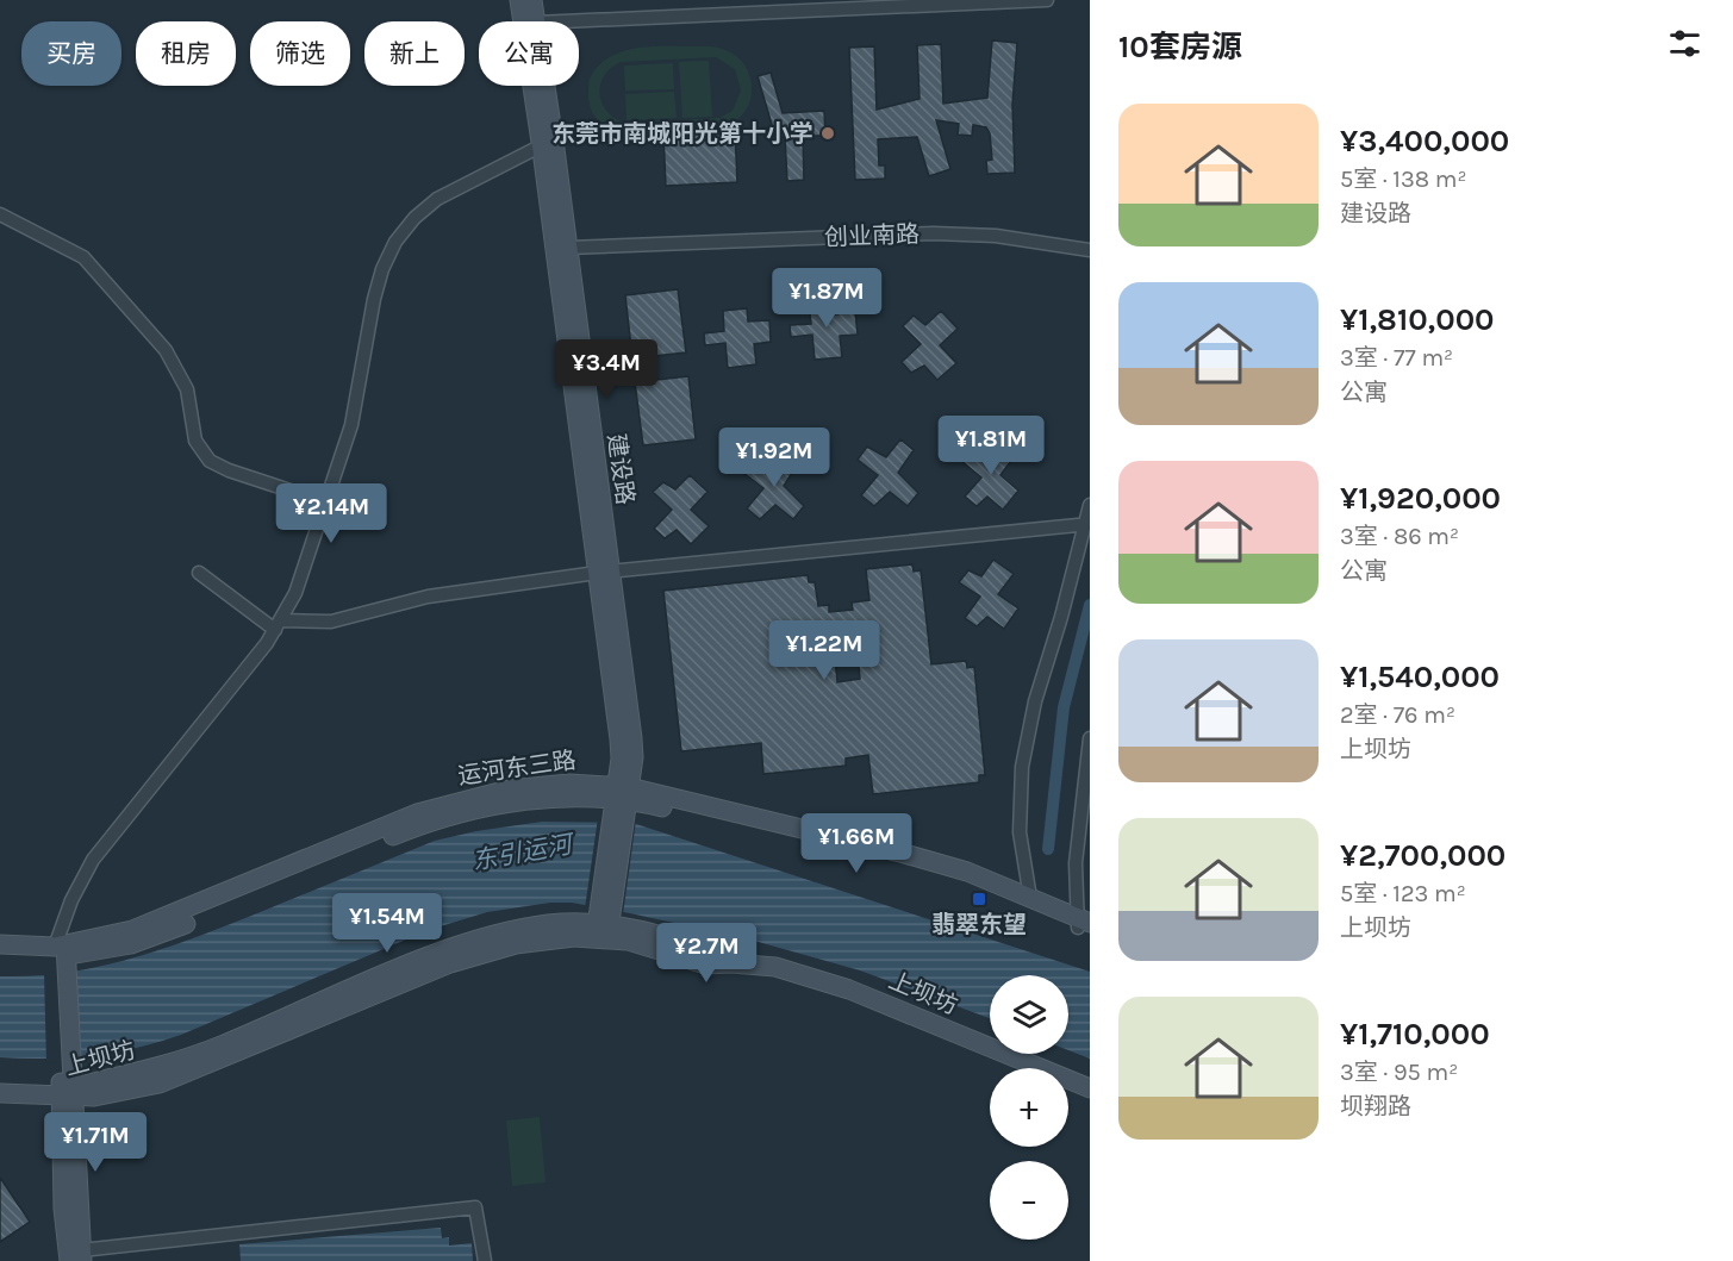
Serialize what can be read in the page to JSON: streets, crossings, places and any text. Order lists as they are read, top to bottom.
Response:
{
  "streets": {
    "street": [
      "创业南路",
      "建设路",
      "运河东三路",
      "上坝坊"
    ]
  },
  "crossings": [
    ["创业南路", "建设路"],
    ["建设路", "运河东三路"],
    ["建设路", "上坝坊"]
  ],
  "water": ["东引运河"],
  "places": {
    "other": ["东莞市南城阳光第十小学"],
    "transit": ["翡翠东望"]
  },
  "page": {
    "heading": "10套房源",
    "chip": [
      "买房",
      "租房",
      "筛选",
      "新上",
      "公寓"
    ],
    "list": [
      {
        "name": "¥3,400,000",
        "note": "5室 · 138 m² · 建设路"
      },
      {
        "name": "¥1,810,000",
        "note": "3室 · 77 m² · 公寓"
      },
      {
        "name": "¥1,920,000",
        "note": "3室 · 86 m² · 公寓"
      },
      {
        "name": "¥1,540,000",
        "note": "2室 · 76 m² · 上坝坊"
      },
      {
        "name": "¥2,700,000",
        "note": "5室 · 123 m² · 上坝坊"
      },
      {
        "name": "¥1,710,000",
        "note": "3室 · 95 m² · 坝翔路"
      }
    ],
    "price": [
      "¥1.87M",
      "¥3.4M",
      "¥1.81M",
      "¥1.92M",
      "¥2.14M",
      "¥1.22M",
      "¥1.66M",
      "¥1.54M",
      "¥2.7M",
      "¥1.71M"
    ],
    "map_buttons": ["+", "−"]
  }
}
